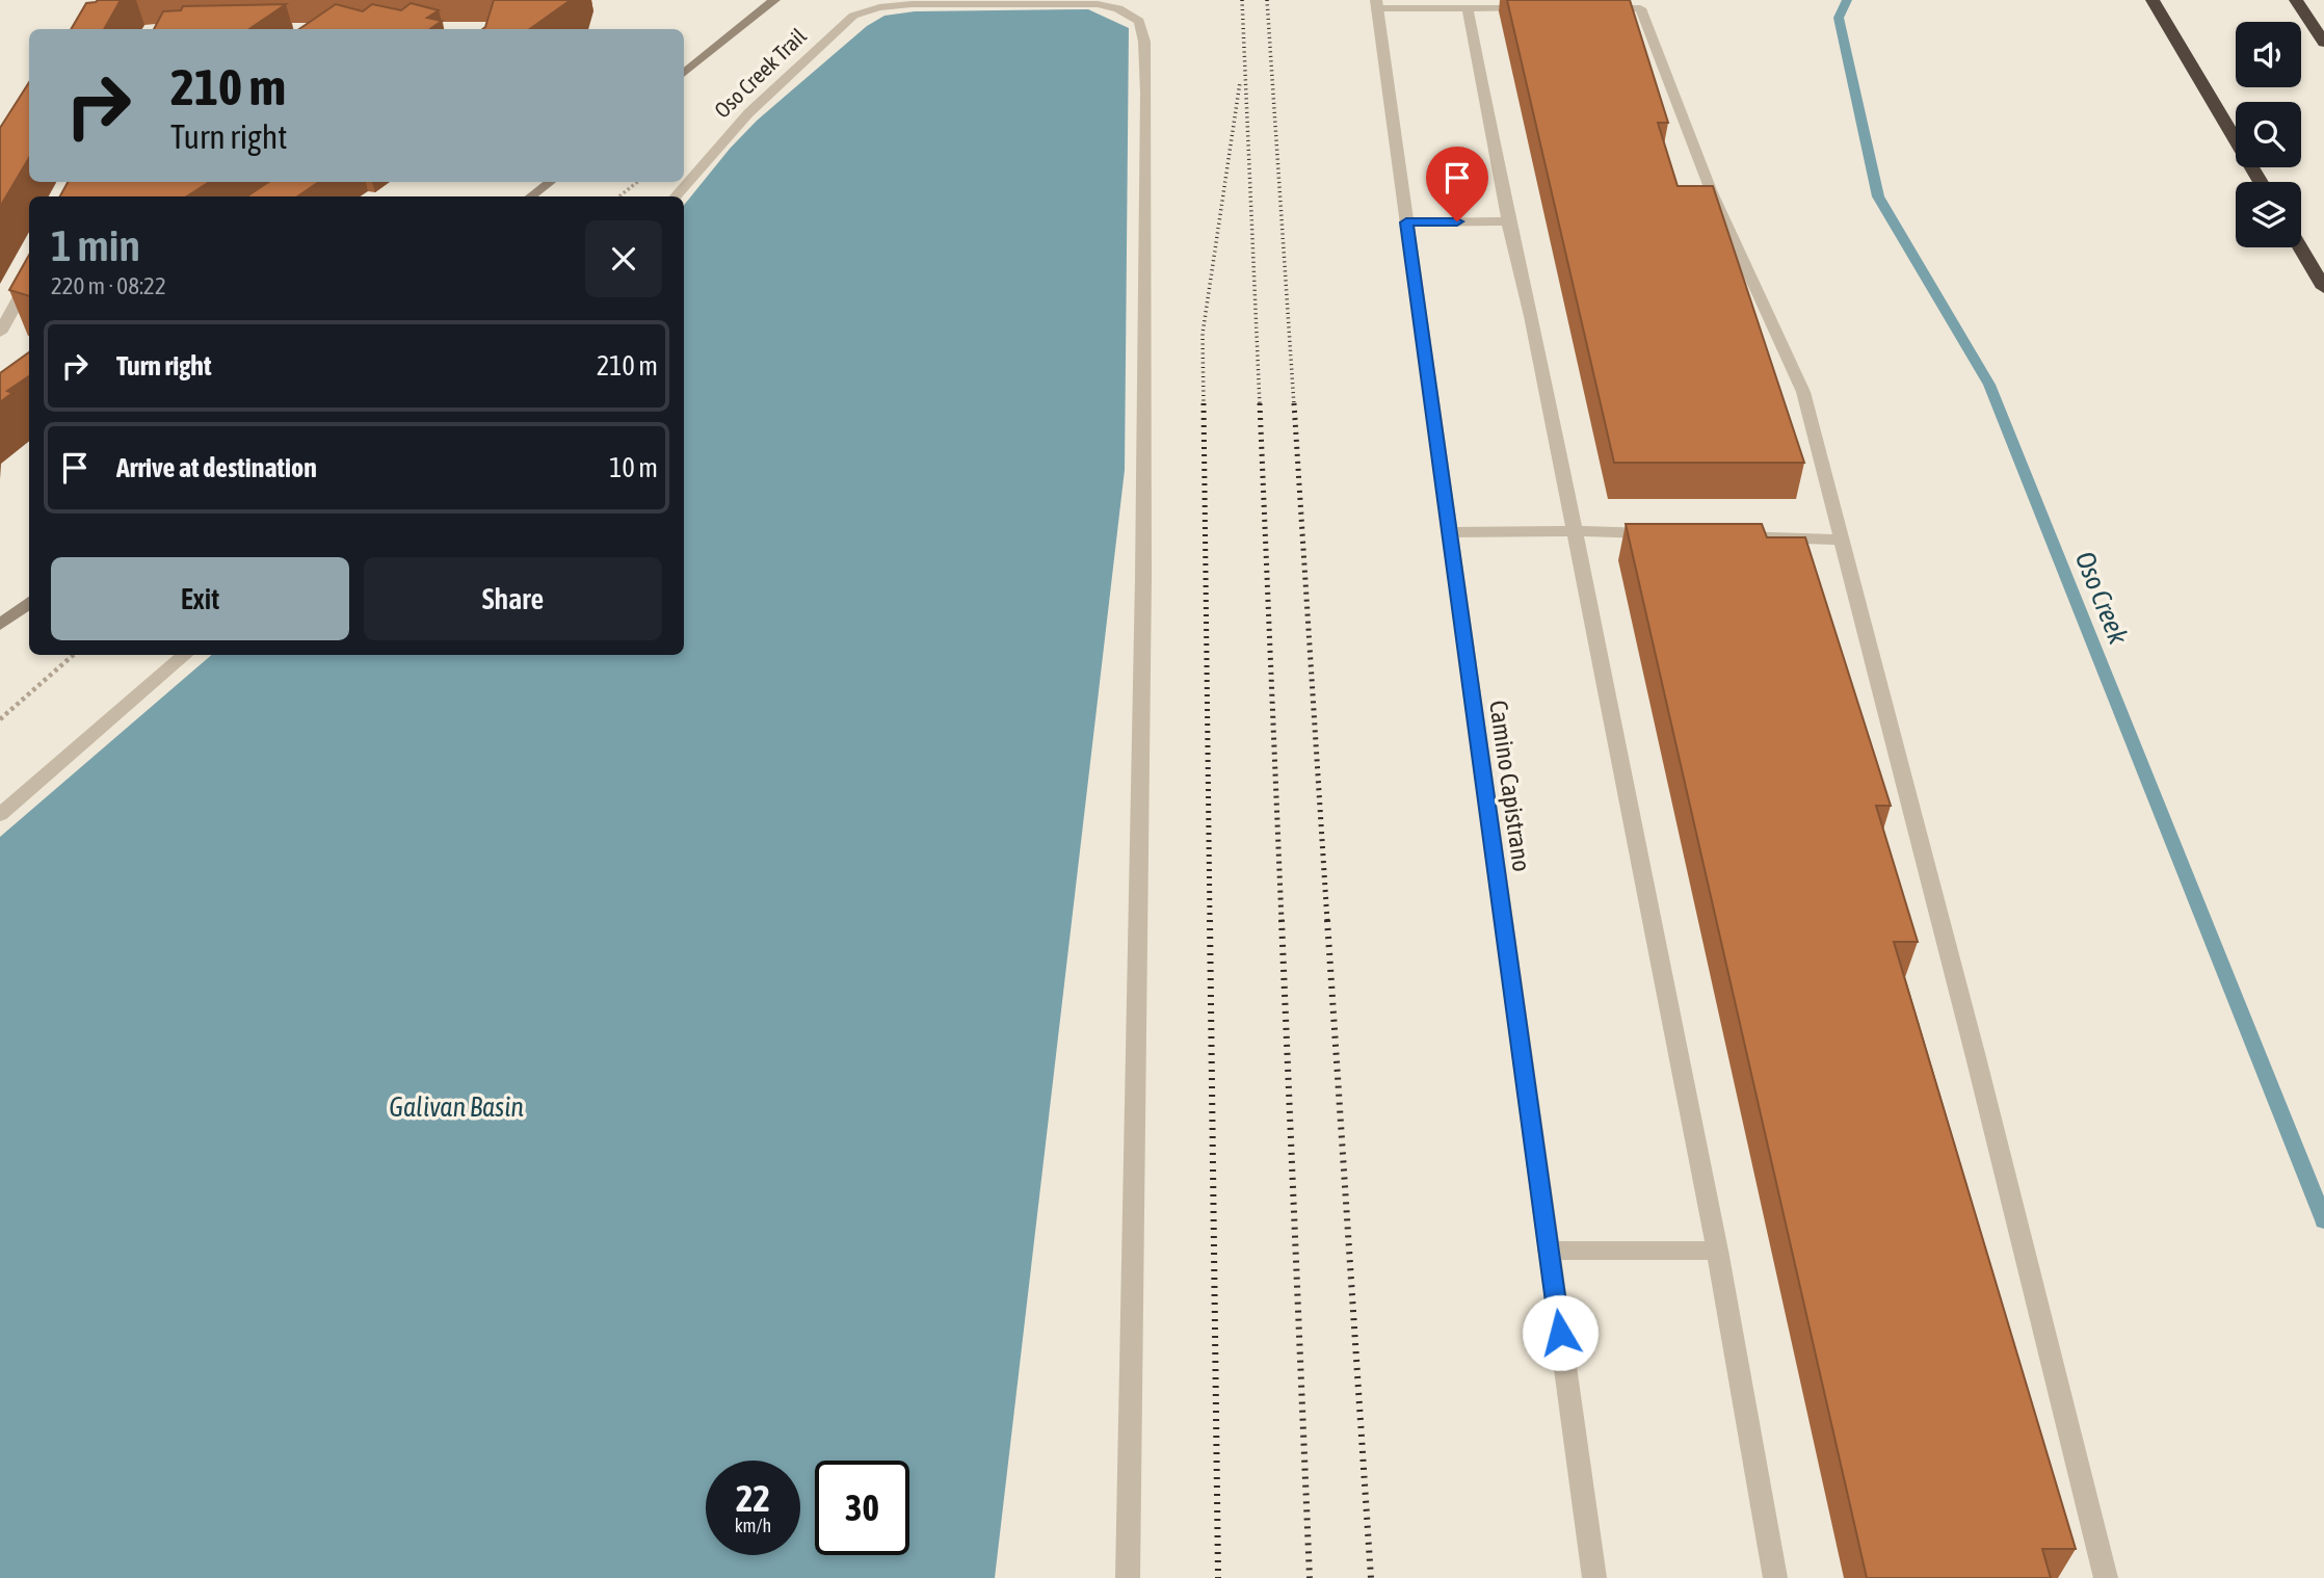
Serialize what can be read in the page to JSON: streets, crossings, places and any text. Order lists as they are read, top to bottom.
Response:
{
  "streets": {
    "street": ["Oso Creek Trail", "Camino Capistrano"]
  },
  "water": ["Oso Creek", "Galivan Basin"],
  "page": {
    "turn": ["210 m", "Turn right"],
    "heading": ["1 min", "220 m · 08:22"],
    "list": [
      {
        "name": "Turn right",
        "value": "210 m"
      },
      {
        "name": "Arrive at destination",
        "value": "10 m"
      }
    ],
    "buttons": ["Exit", "Share"],
    "speed": "22 km/h",
    "limit": "30"
  }
}
